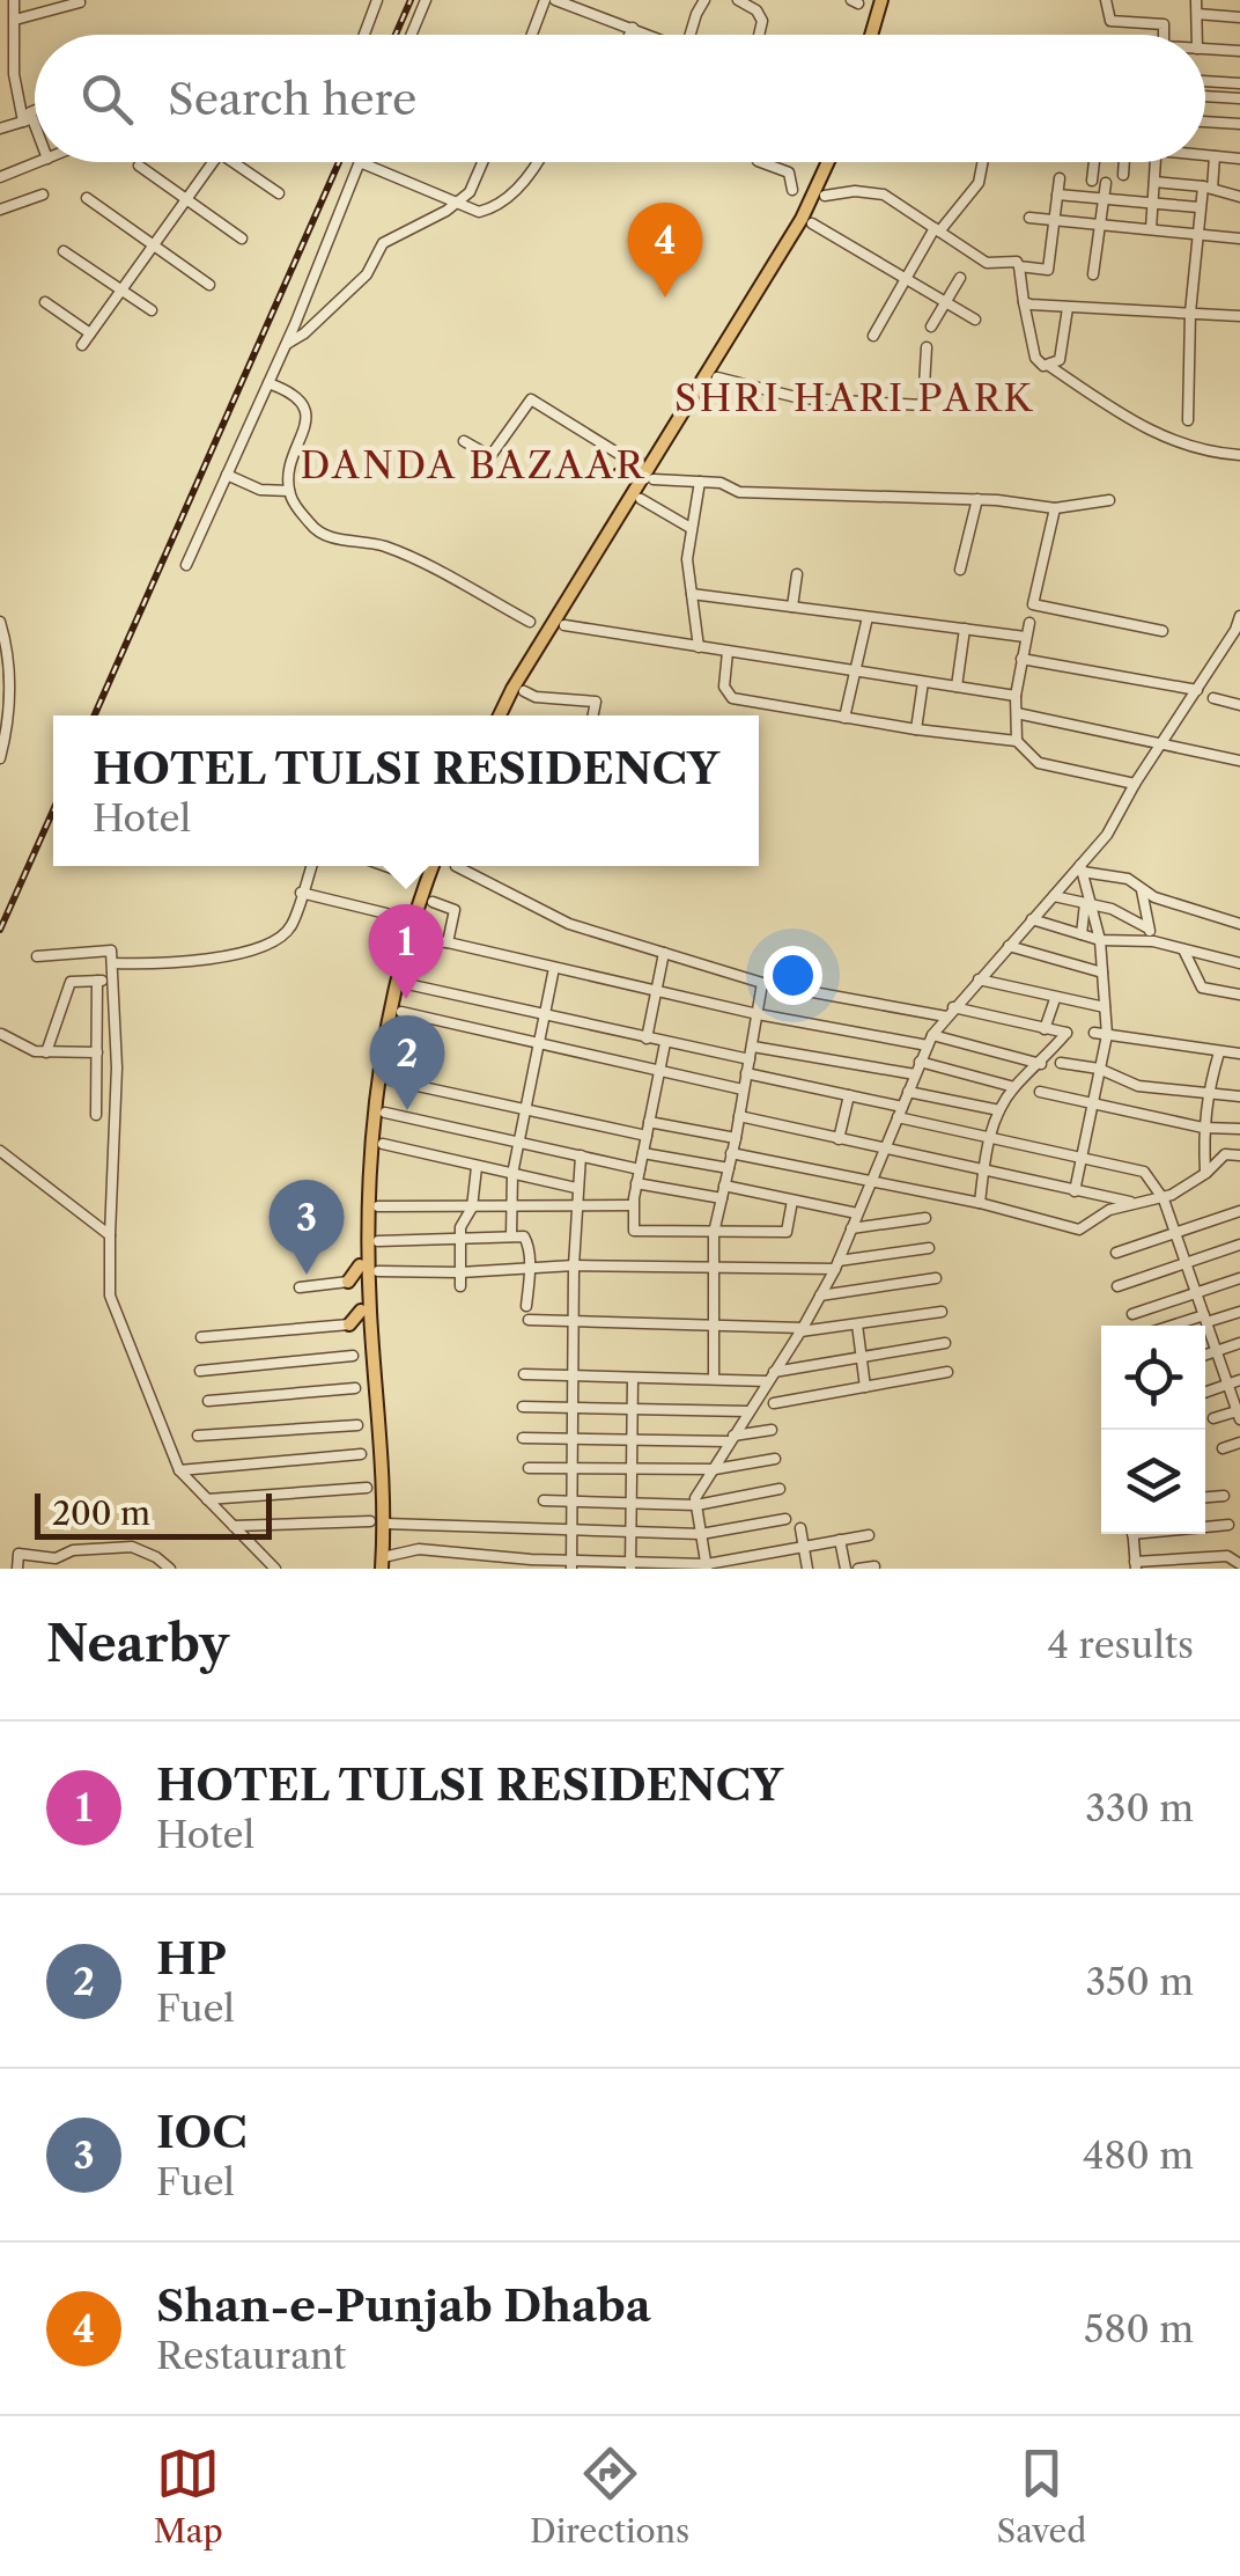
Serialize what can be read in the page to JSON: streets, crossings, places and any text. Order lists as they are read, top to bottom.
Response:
{
  "districts": ["SHRI HARI PARK", "DANDA BAZAAR"],
  "scale_bar": "200 m",
  "page": {
    "search": "Search here",
    "pins": [
      "4",
      "1",
      "2",
      "3"
    ],
    "popup": ["HOTEL TULSI RESIDENCY", "Hotel"],
    "scale": "200 m",
    "heading": ["Nearby", "4 results"],
    "list": [
      {
        "mark": "1",
        "name": "HOTEL TULSI RESIDENCY",
        "note": "Hotel",
        "value": "330 m"
      },
      {
        "mark": "2",
        "name": "HP",
        "note": "Fuel",
        "value": "350 m"
      },
      {
        "mark": "3",
        "name": "IOC",
        "note": "Fuel",
        "value": "480 m"
      },
      {
        "mark": "4",
        "name": "Shan-e-Punjab Dhaba",
        "note": "Restaurant",
        "value": "580 m"
      }
    ],
    "nav": ["Map", "Directions", "Saved"]
  }
}
